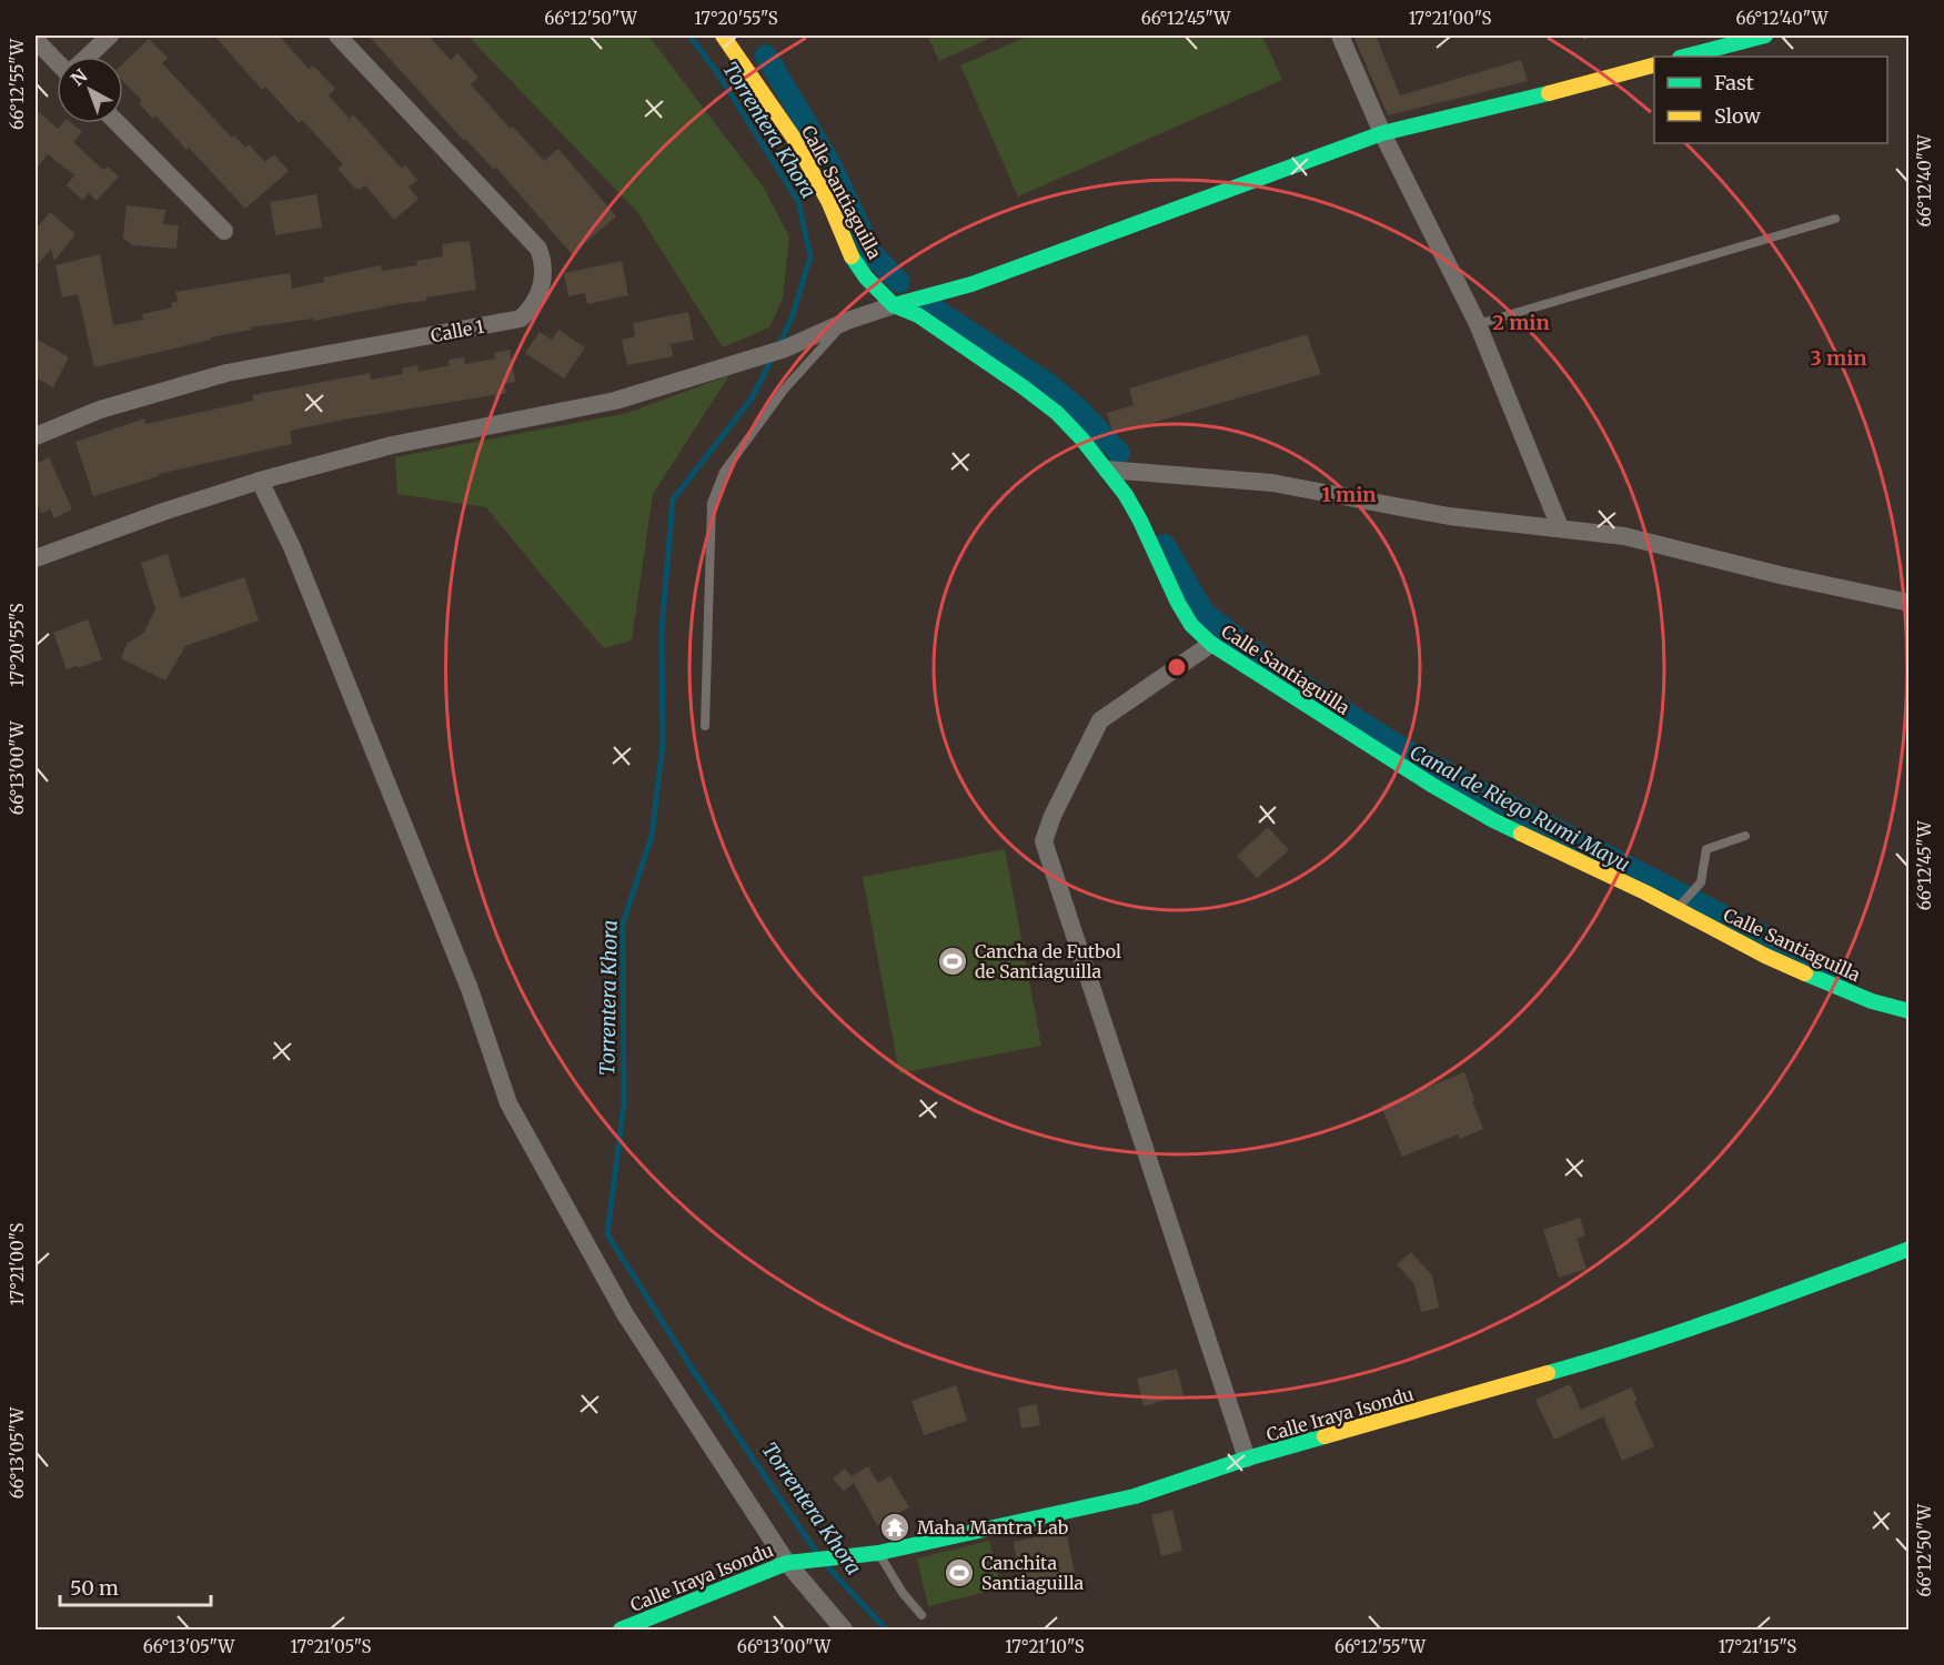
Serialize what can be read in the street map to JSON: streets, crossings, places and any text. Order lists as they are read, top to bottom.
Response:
{
  "streets": {
    "street": ["Calle Santiaguilla", "Calle 1", "Calle Iraya Isondu"]
  },
  "water": ["Torrentera Khora", "Canal de Riego Rumi Mayu"],
  "places": {
    "sports": ["Cancha de Futbol de Santiaguilla", "Canchita Santiaguilla"],
    "temple": ["Maha Mantra Lab"]
  },
  "legend": ["Fast", "Slow"],
  "scale_bar": "50 m",
  "north": "top left",
  "coordinates": [
    "66°12'50\"W",
    "17°20'55\"S",
    "66°12'45\"W",
    "17°21'00\"S",
    "66°12'40\"W",
    "66°12'55\"W",
    "66°13'00\"W",
    "66°13'05\"W",
    "17°21'05\"S",
    "17°21'10\"S",
    "17°21'15\"S"
  ],
  "rings": ["2 min", "3 min", "1 min"]
}
